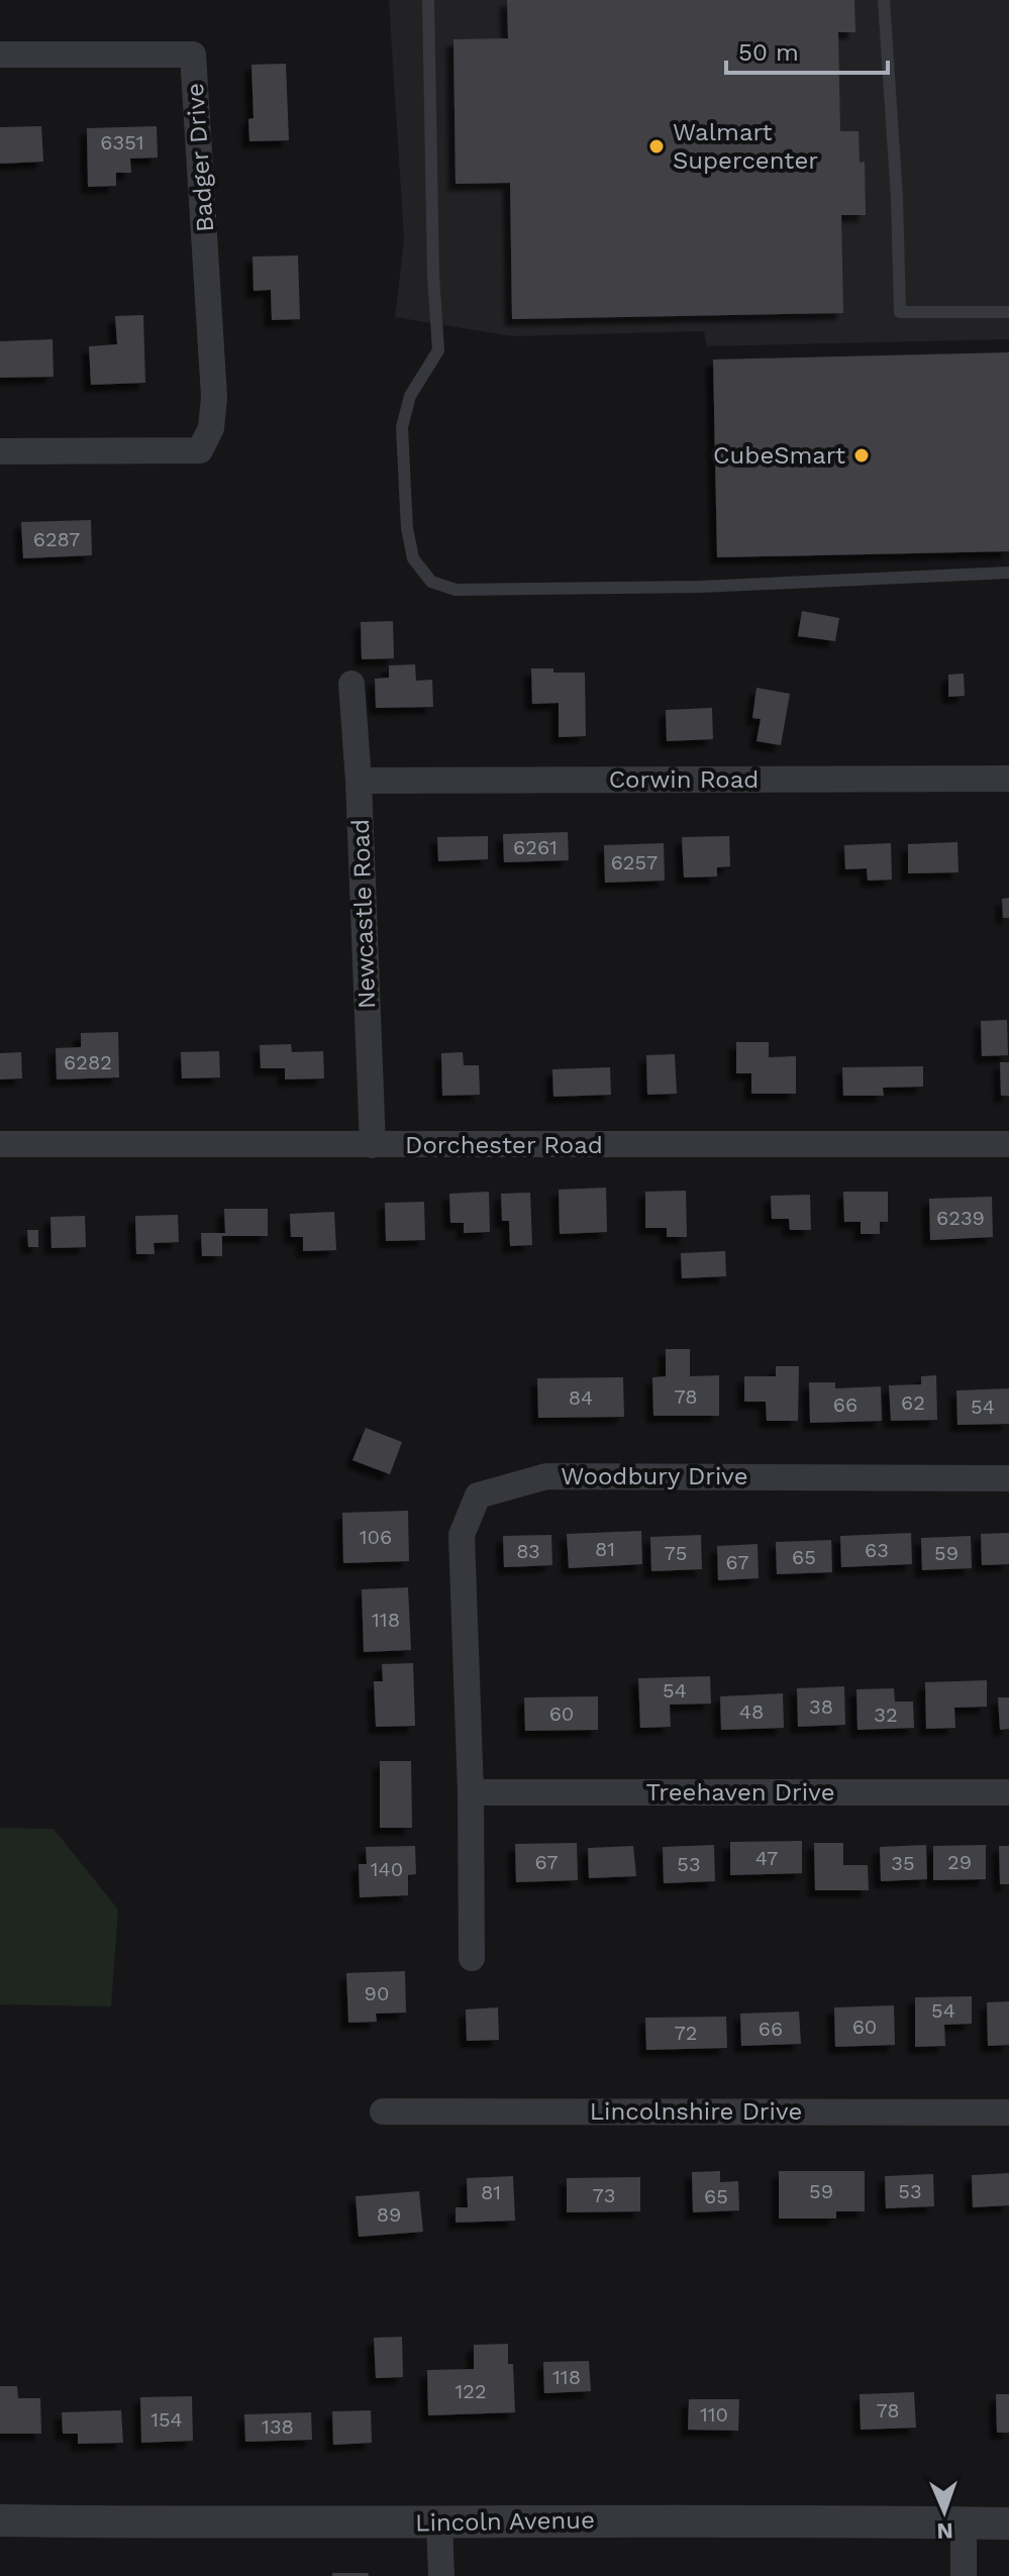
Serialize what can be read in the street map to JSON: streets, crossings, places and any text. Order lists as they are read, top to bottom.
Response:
{
  "streets": {
    "street": [
      "Badger Drive",
      "Corwin Road",
      "Newcastle Road",
      "Dorchester Road",
      "Woodbury Drive",
      "Treehaven Drive",
      "Lincolnshire Drive",
      "Lincoln Avenue"
    ]
  },
  "crossings": [
    ["Corwin Road", "Newcastle Road"],
    ["Newcastle Road", "Dorchester Road"],
    ["Woodbury Drive", "Treehaven Drive"]
  ],
  "places": ["Walmart Supercenter", "CubeSmart"],
  "house_numbers": [
    "6351",
    "6287",
    "6261",
    "6257",
    "6282",
    "6239",
    "78",
    "84",
    "62",
    "66",
    "54",
    "106",
    "81",
    "63",
    "83",
    "75",
    "59",
    "65",
    "67",
    "118",
    "54",
    "38",
    "48",
    "60",
    "32",
    "47",
    "67",
    "29",
    "35",
    "53",
    "140",
    "90",
    "54",
    "60",
    "66",
    "72",
    "59",
    "53",
    "81",
    "73",
    "65",
    "89",
    "118",
    "122",
    "78",
    "110",
    "154",
    "138"
  ],
  "scale_bar": "50 m",
  "north": "bottom"
}
